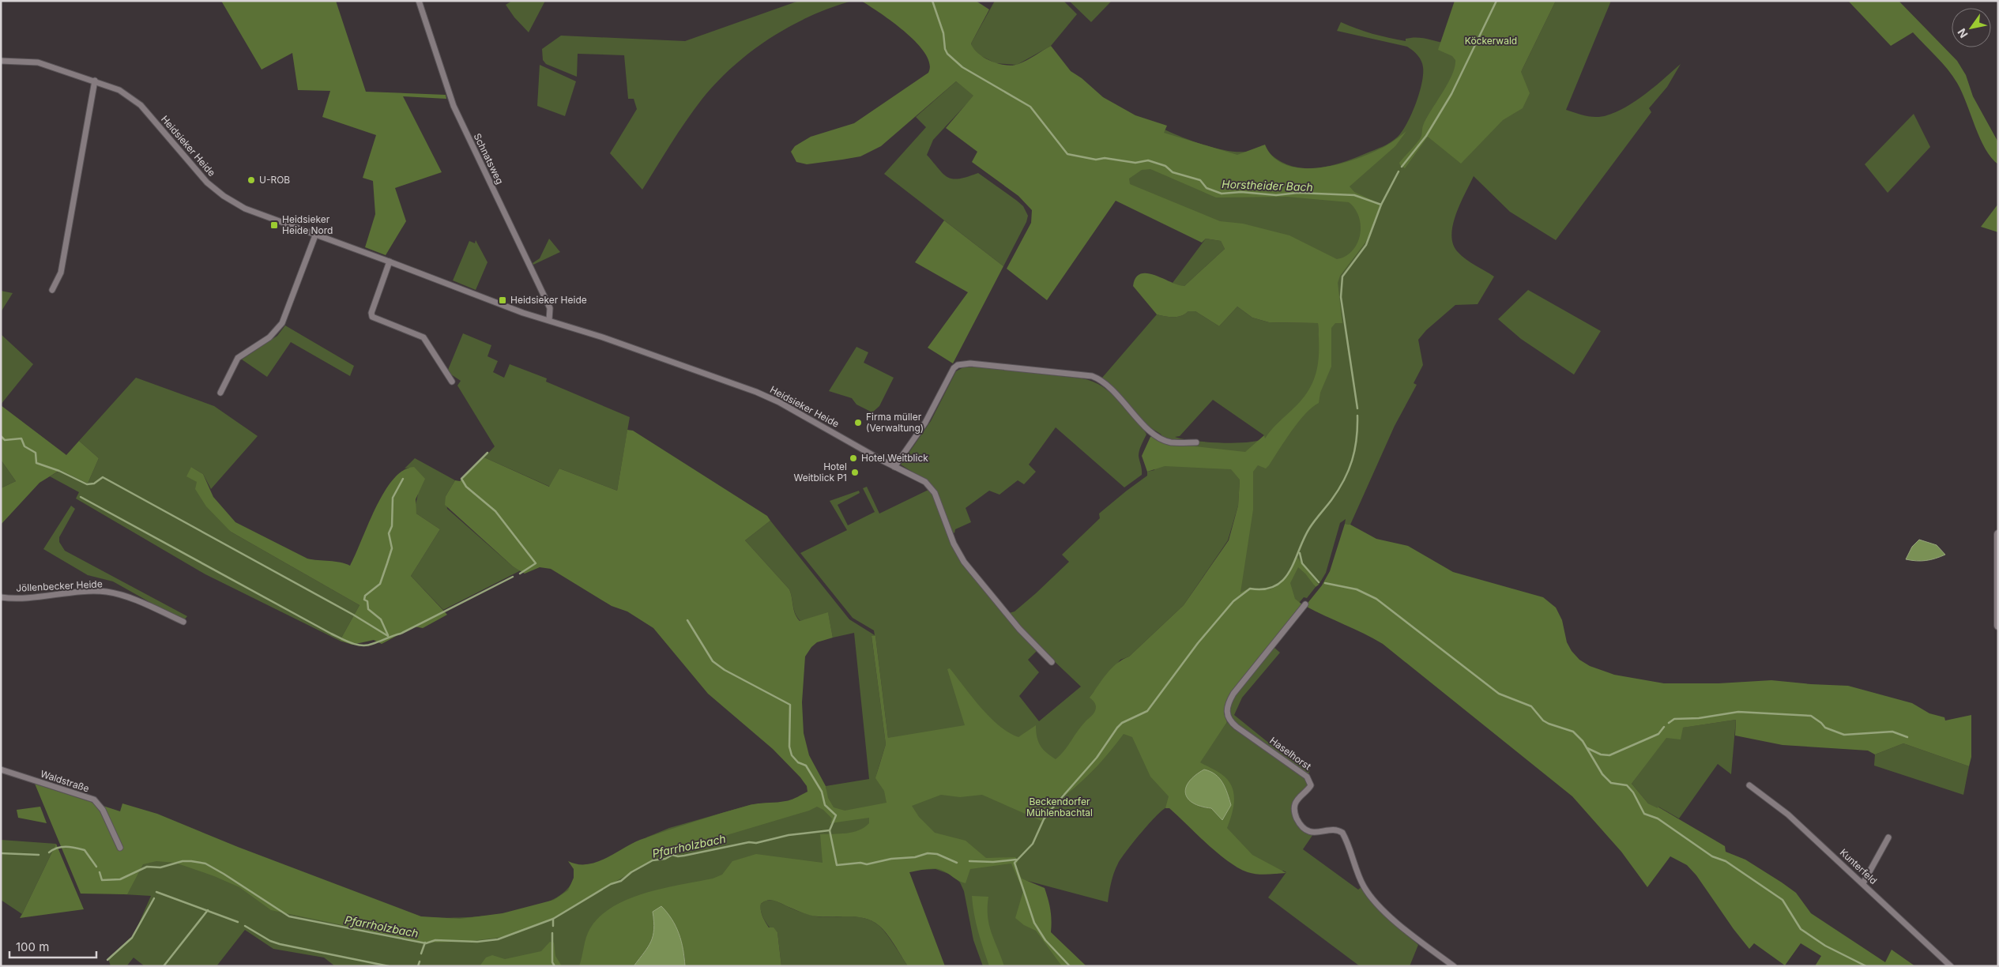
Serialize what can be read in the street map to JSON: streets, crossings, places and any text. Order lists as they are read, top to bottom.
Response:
{
  "streets": {
    "street": [
      "Heidsieker Heide",
      "Schnatsweg",
      "Jöllenbecker Heide",
      "Haselhorst",
      "Waldstraße",
      "Kunterfeld"
    ]
  },
  "crossings": [
    ["Heidsieker Heide", "Schnatsweg"]
  ],
  "water": ["Horstheider Bach", "Pfarrholzbach"],
  "parks": ["Köckerwald", "Beckendorfer Mühlenbachtal"],
  "places": {
    "other": [
      "U-ROB",
      "Firma müller (Verwaltung)",
      "Hotel Weitblick",
      "Hotel Weitblick P1"
    ],
    "transit": ["Heidsieker Heide Nord", "Heidsieker Heide"]
  },
  "scale_bar": "100 m",
  "north": "bottom left"
}
